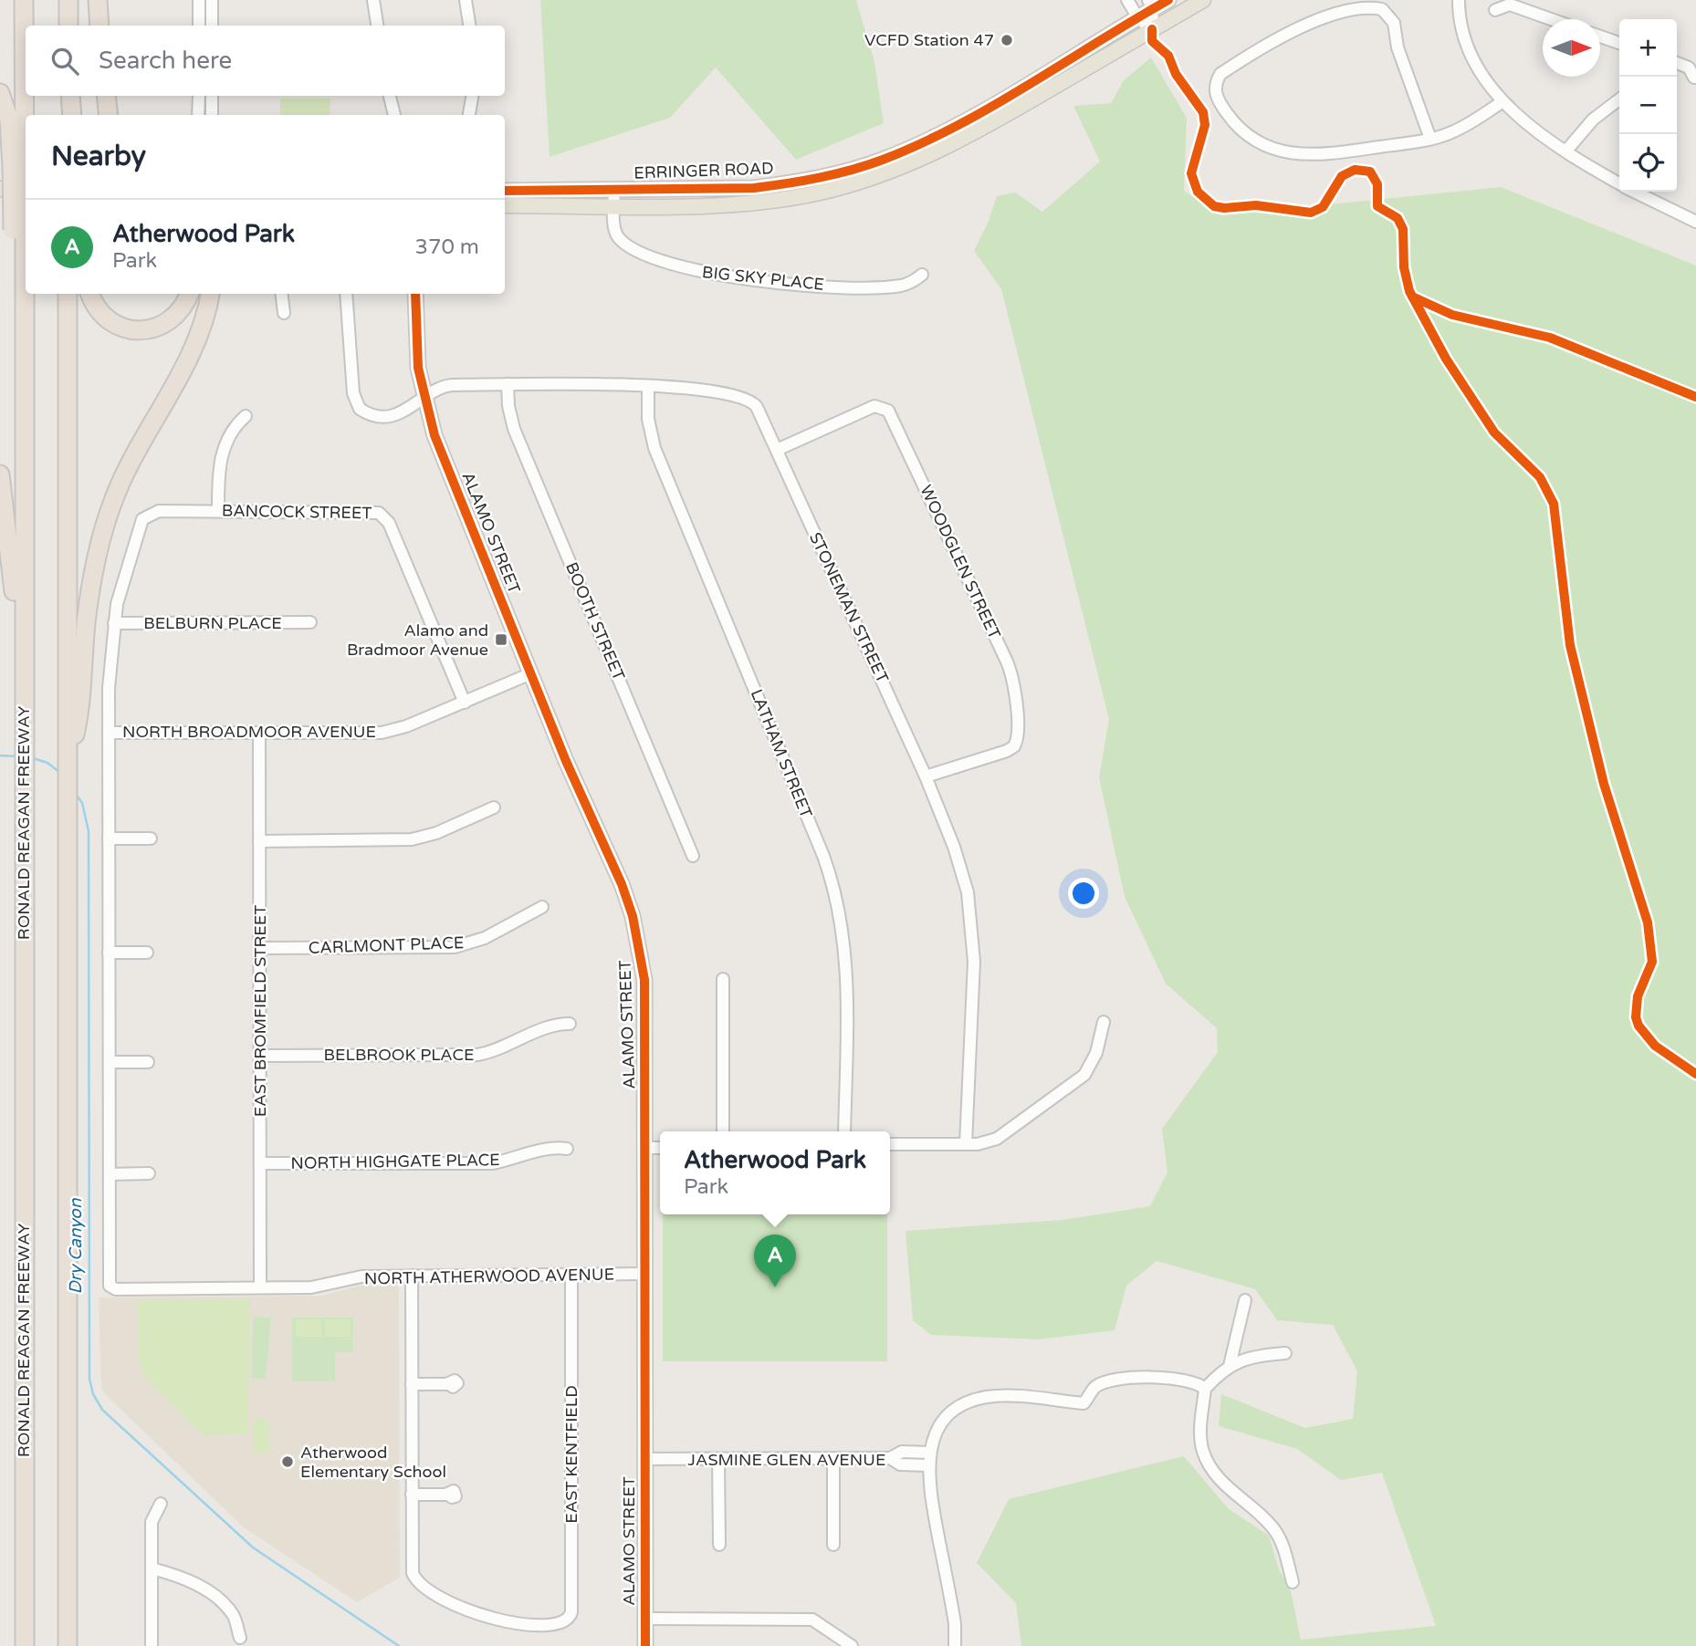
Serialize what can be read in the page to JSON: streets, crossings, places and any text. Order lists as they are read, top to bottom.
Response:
{
  "streets": {
    "highway": ["RONALD REAGAN FREEWAY"],
    "main road": ["ERRINGER ROAD", "ALAMO STREET"],
    "street": [
      "BIG SKY PLACE",
      "BANCOCK STREET",
      "WOODGLEN STREET",
      "STONEMAN STREET",
      "BOOTH STREET",
      "BELBURN PLACE",
      "NORTH BROADMOOR AVENUE",
      "LATHAM STREET",
      "CARLMONT PLACE",
      "EAST BROMFIELD STREET",
      "BELBROOK PLACE",
      "NORTH HIGHGATE PLACE",
      "NORTH ATHERWOOD AVENUE",
      "EAST KENTFIELD",
      "JASMINE GLEN AVENUE"
    ]
  },
  "crossings": [
    ["ERRINGER ROAD", "BIG SKY PLACE"],
    ["BANCOCK STREET", "BELBURN PLACE"],
    ["BANCOCK STREET", "NORTH BROADMOOR AVENUE"],
    ["ALAMO STREET", "STONEMAN STREET"],
    ["ALAMO STREET", "NORTH BROADMOOR AVENUE"],
    ["ALAMO STREET", "NORTH ATHERWOOD AVENUE"],
    ["ALAMO STREET", "JASMINE GLEN AVENUE"],
    ["WOODGLEN STREET", "STONEMAN STREET"],
    ["STONEMAN STREET", "BOOTH STREET"],
    ["STONEMAN STREET", "LATHAM STREET"],
    ["NORTH BROADMOOR AVENUE", "EAST BROMFIELD STREET"],
    ["CARLMONT PLACE", "EAST BROMFIELD STREET"],
    ["EAST BROMFIELD STREET", "BELBROOK PLACE"],
    ["EAST BROMFIELD STREET", "NORTH HIGHGATE PLACE"],
    ["EAST BROMFIELD STREET", "NORTH ATHERWOOD AVENUE"],
    ["NORTH ATHERWOOD AVENUE", "EAST KENTFIELD"]
  ],
  "water": ["Dry Canyon"],
  "places": {
    "other": ["VCFD Station 47", "Atherwood Elementary School"],
    "transit": ["Alamo and Bradmoor Avenue"]
  },
  "north": "right",
  "page": {
    "map_buttons": ["+", "−"],
    "search": "Search here",
    "heading": "Nearby",
    "list": [
      {
        "mark": "A",
        "name": "Atherwood Park",
        "note": "Park",
        "value": "370 m"
      }
    ],
    "popup": ["Atherwood Park", "Park"],
    "pins": "A"
  }
}
